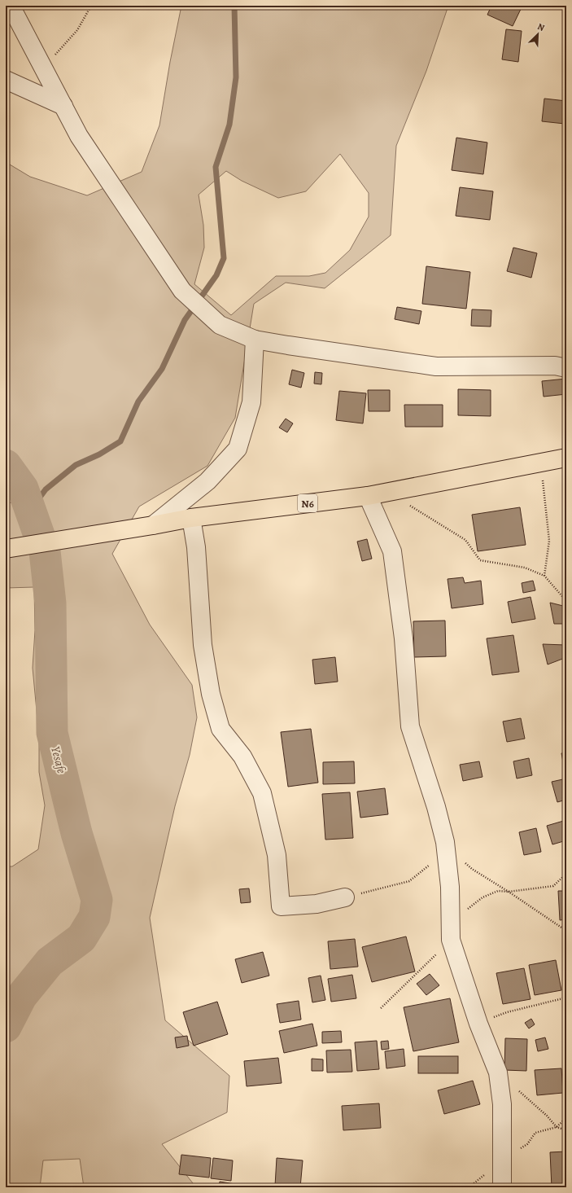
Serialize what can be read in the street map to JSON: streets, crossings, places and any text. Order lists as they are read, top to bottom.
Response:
{
  "streets": {
    "highway": ["N6"]
  },
  "water": ["Yesafe"],
  "north": "top right"
}
